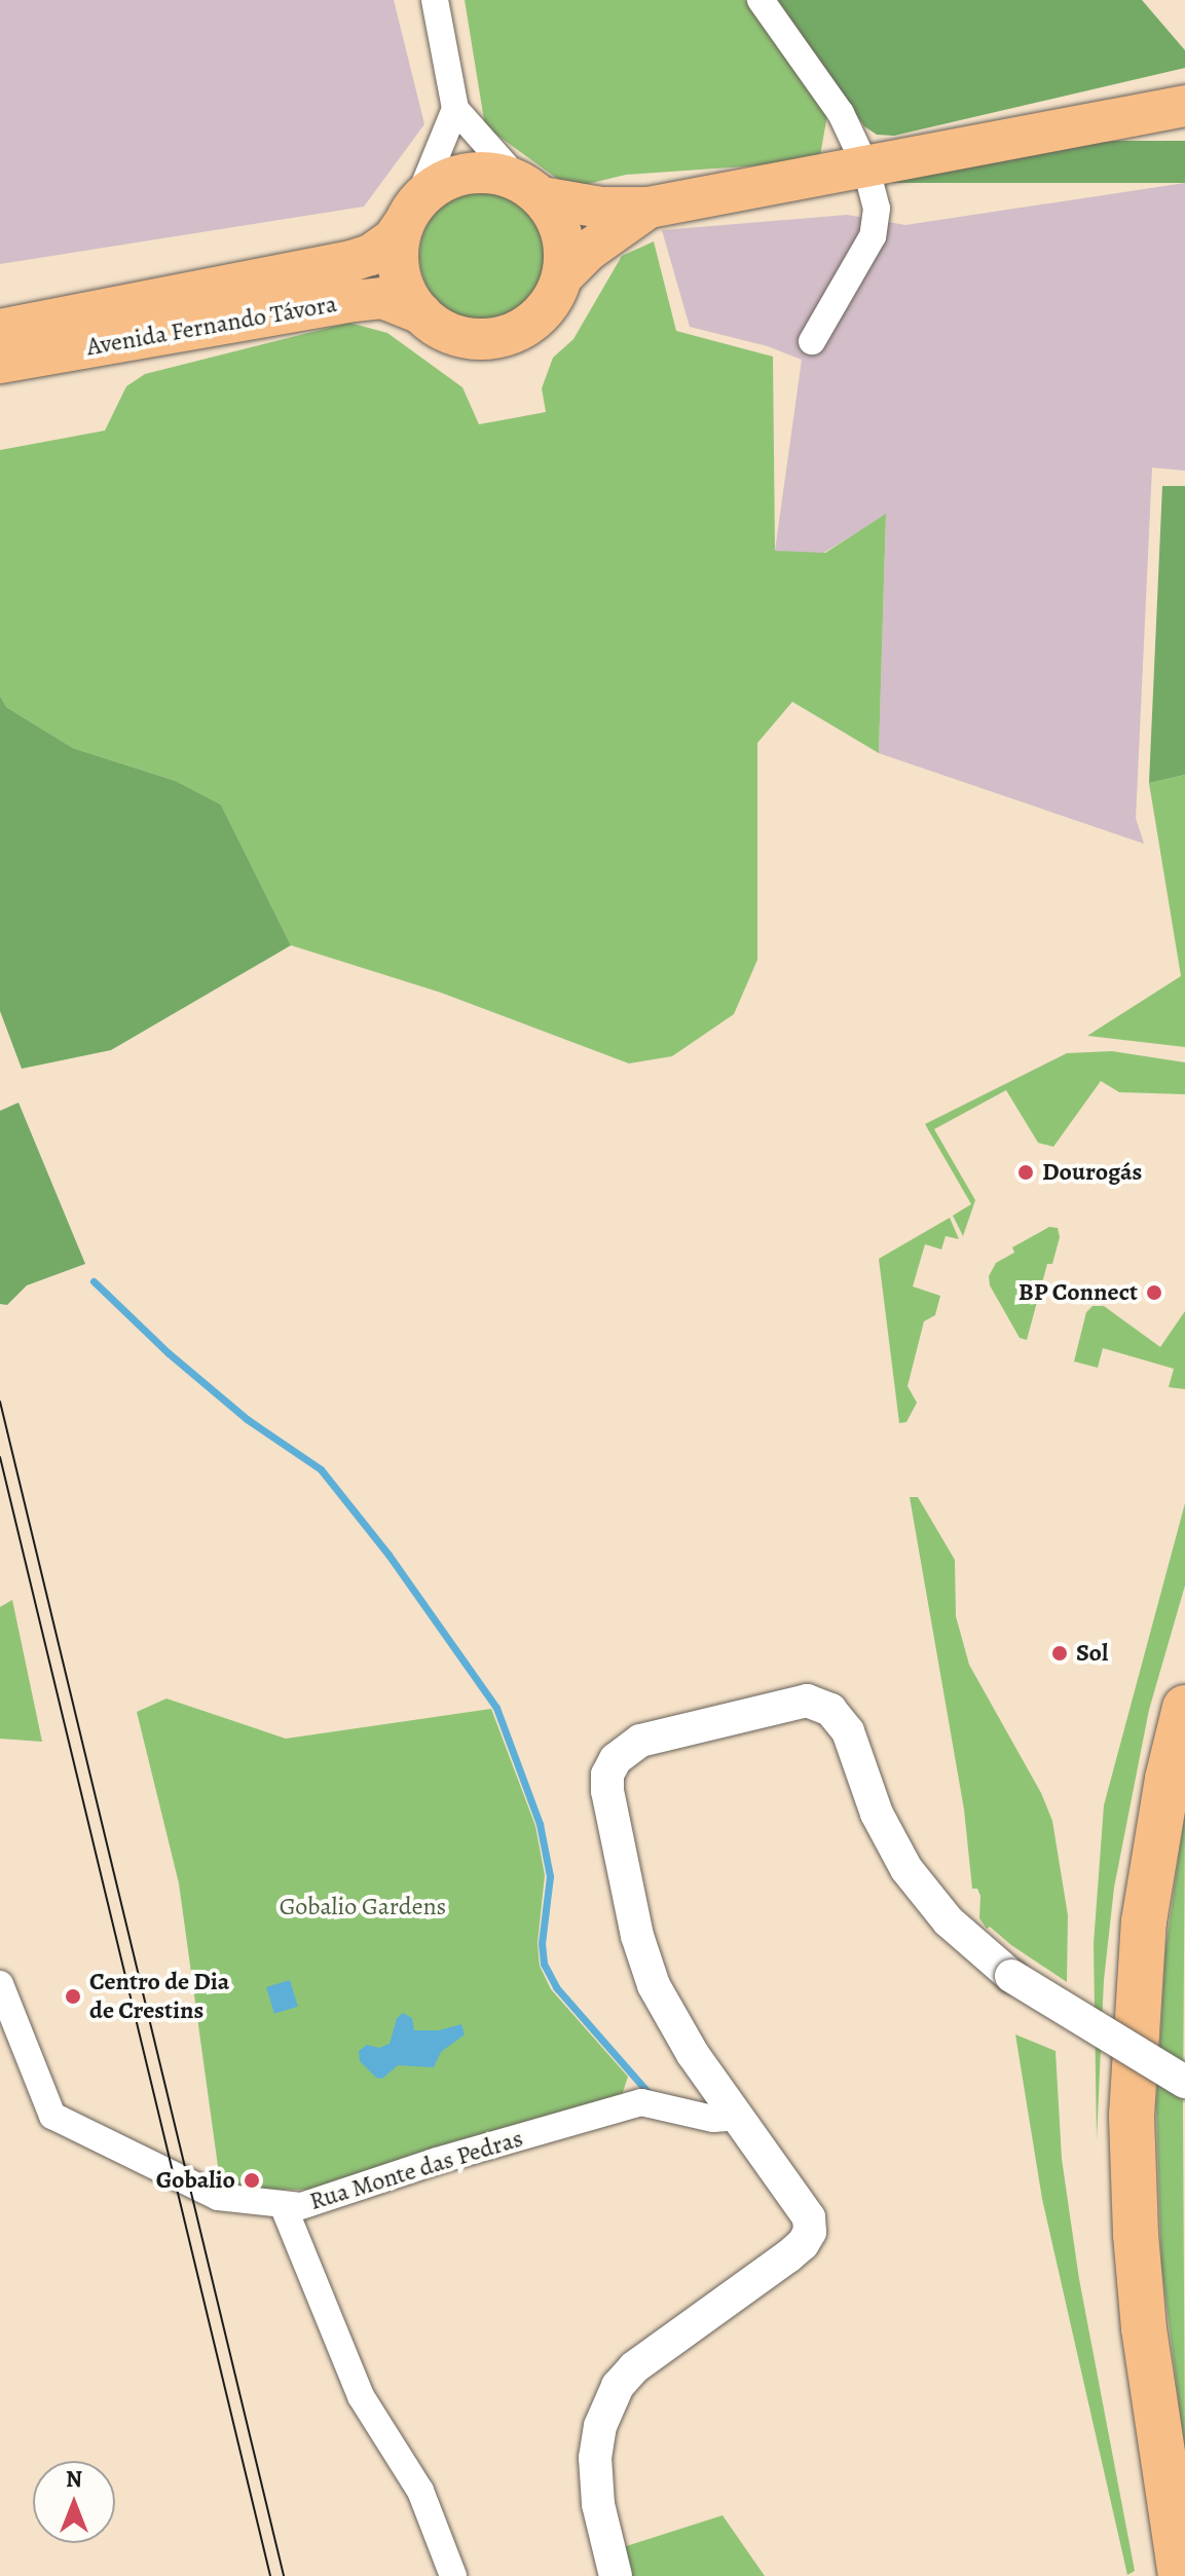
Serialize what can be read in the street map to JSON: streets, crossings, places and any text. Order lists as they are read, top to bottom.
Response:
{
  "streets": {
    "main road": ["Avenida Fernando Távora"],
    "street": ["Rua Monte das Pedras"]
  },
  "parks": ["Gobalio Gardens"],
  "places": [
    "Dourogás",
    "BP Connect",
    "Sol",
    "Centro de Dia de Crestins",
    "Gobalio"
  ],
  "north": "top"
}
